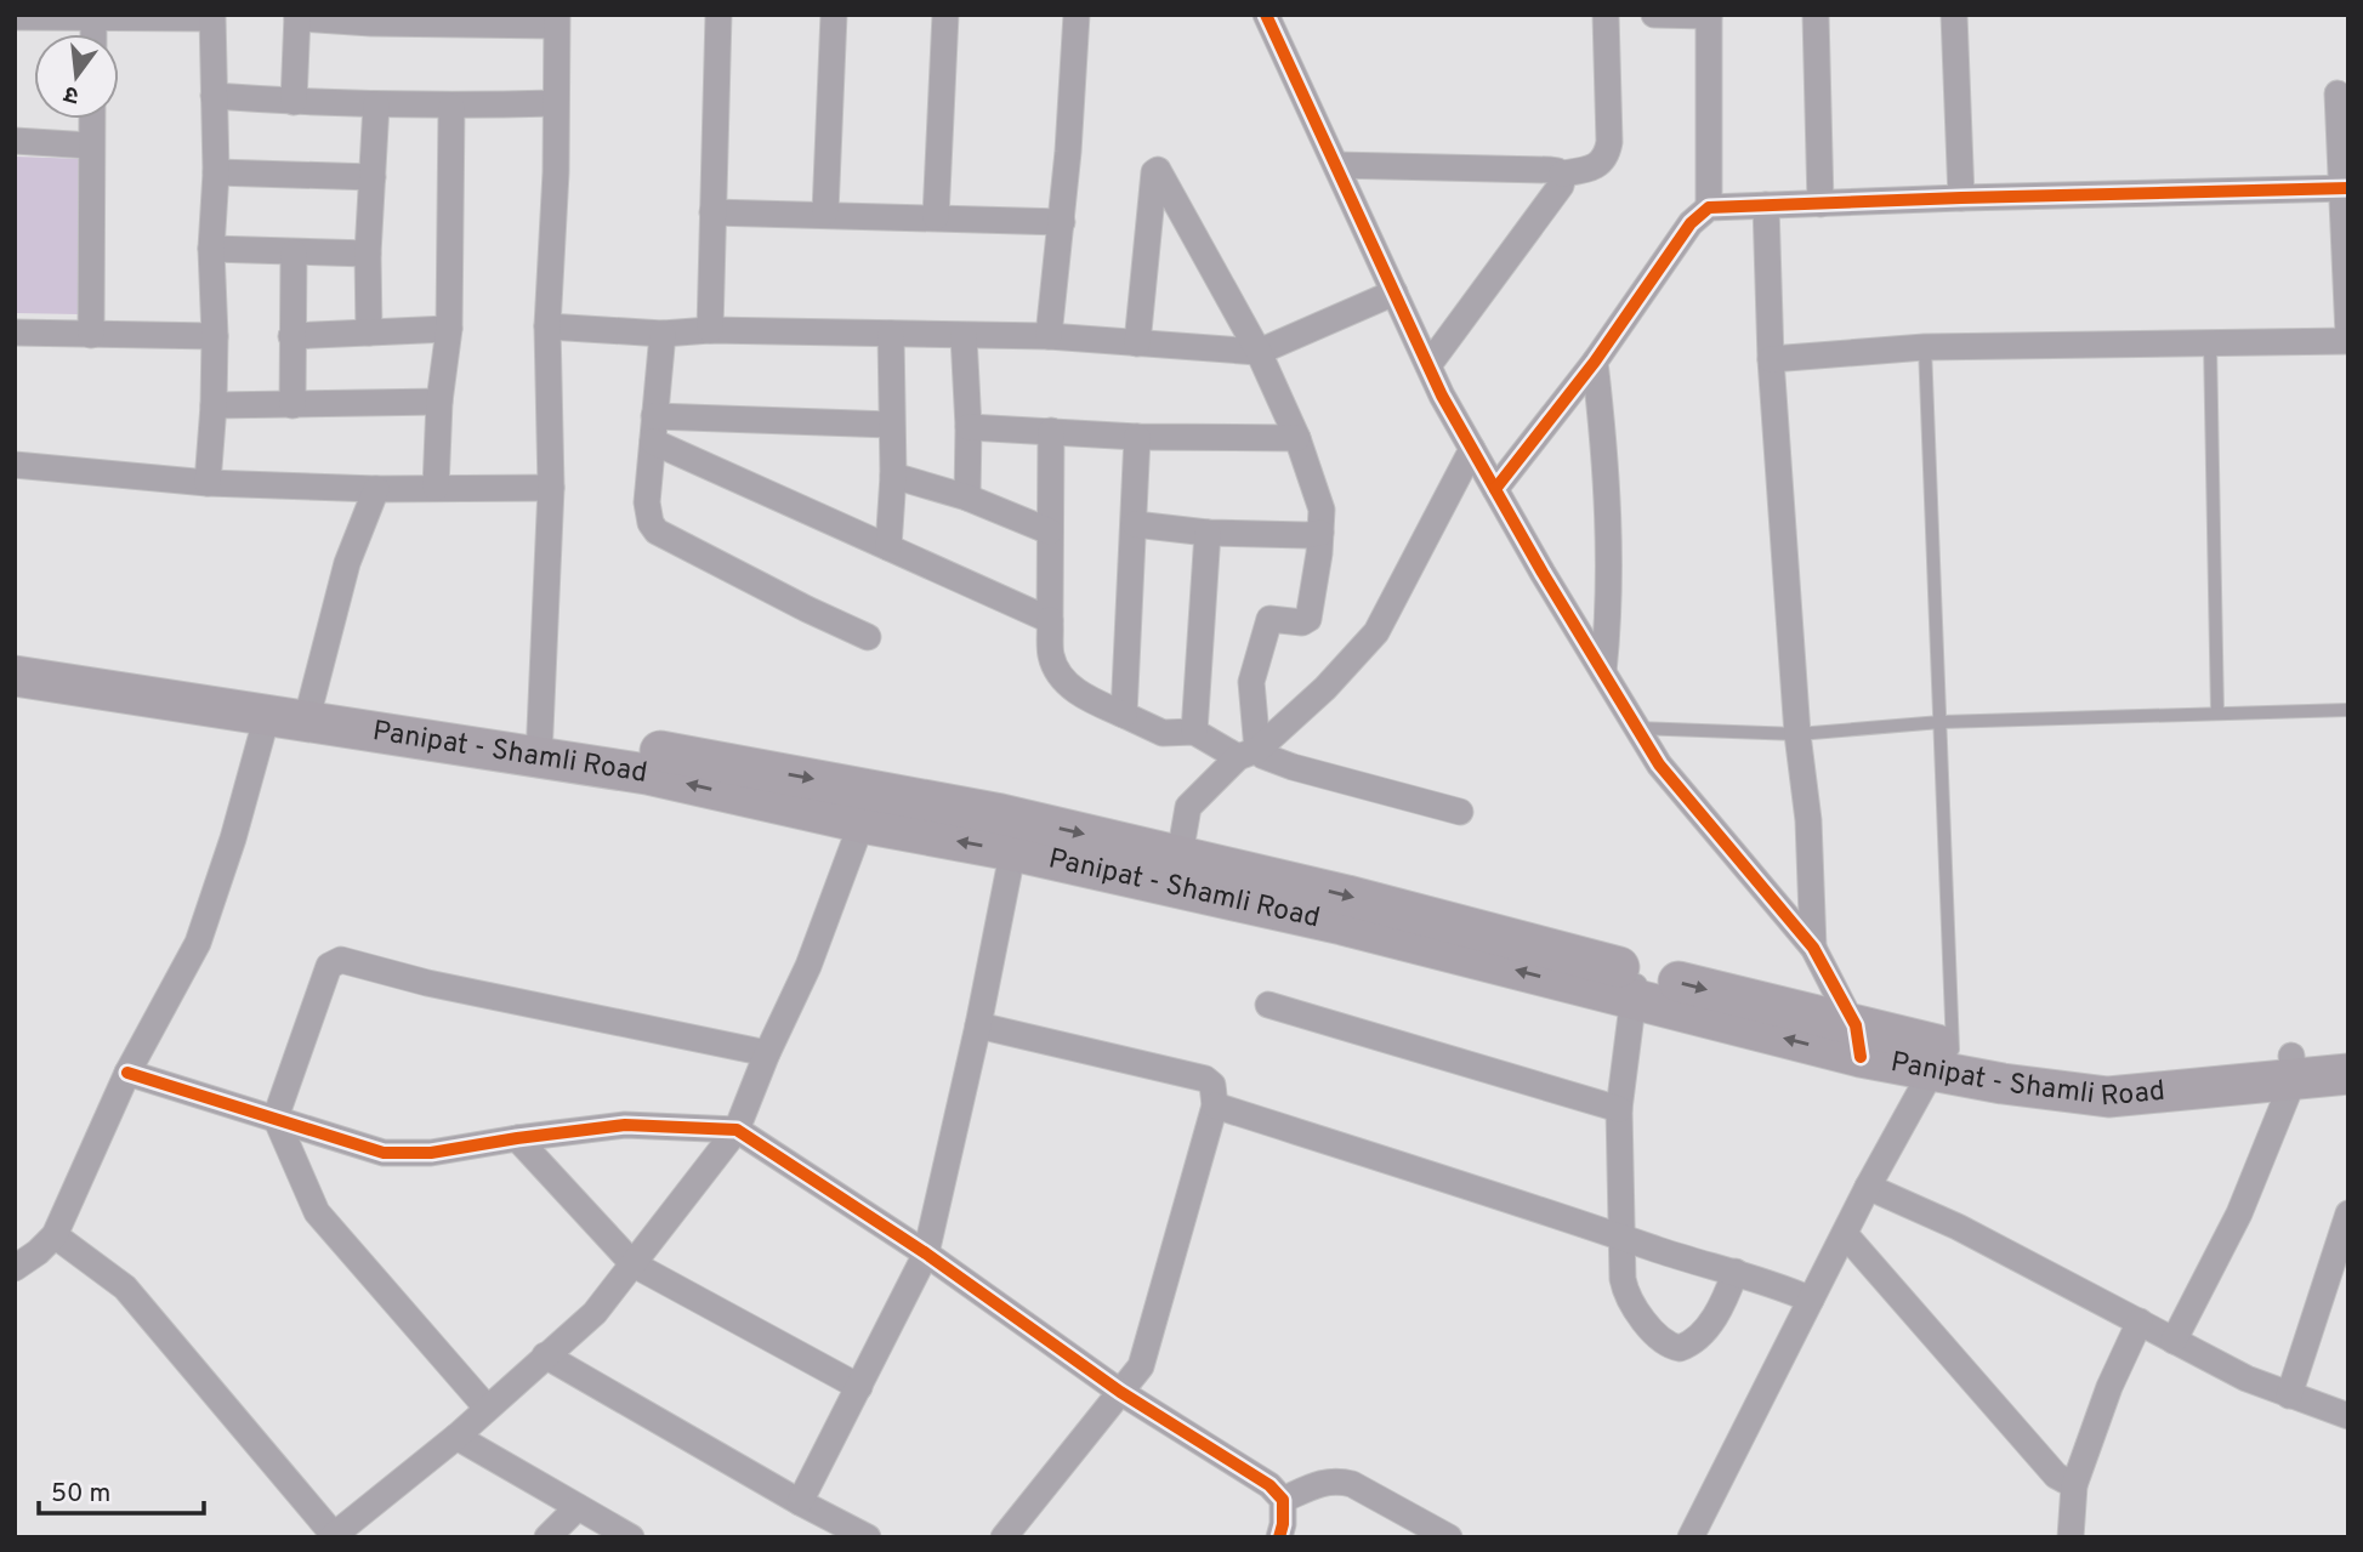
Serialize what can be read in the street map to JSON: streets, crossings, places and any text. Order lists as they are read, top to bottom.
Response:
{
  "streets": {
    "highway": ["Panipat - Shamli Road"]
  },
  "scale_bar": "50 m",
  "north": "bottom"
}
